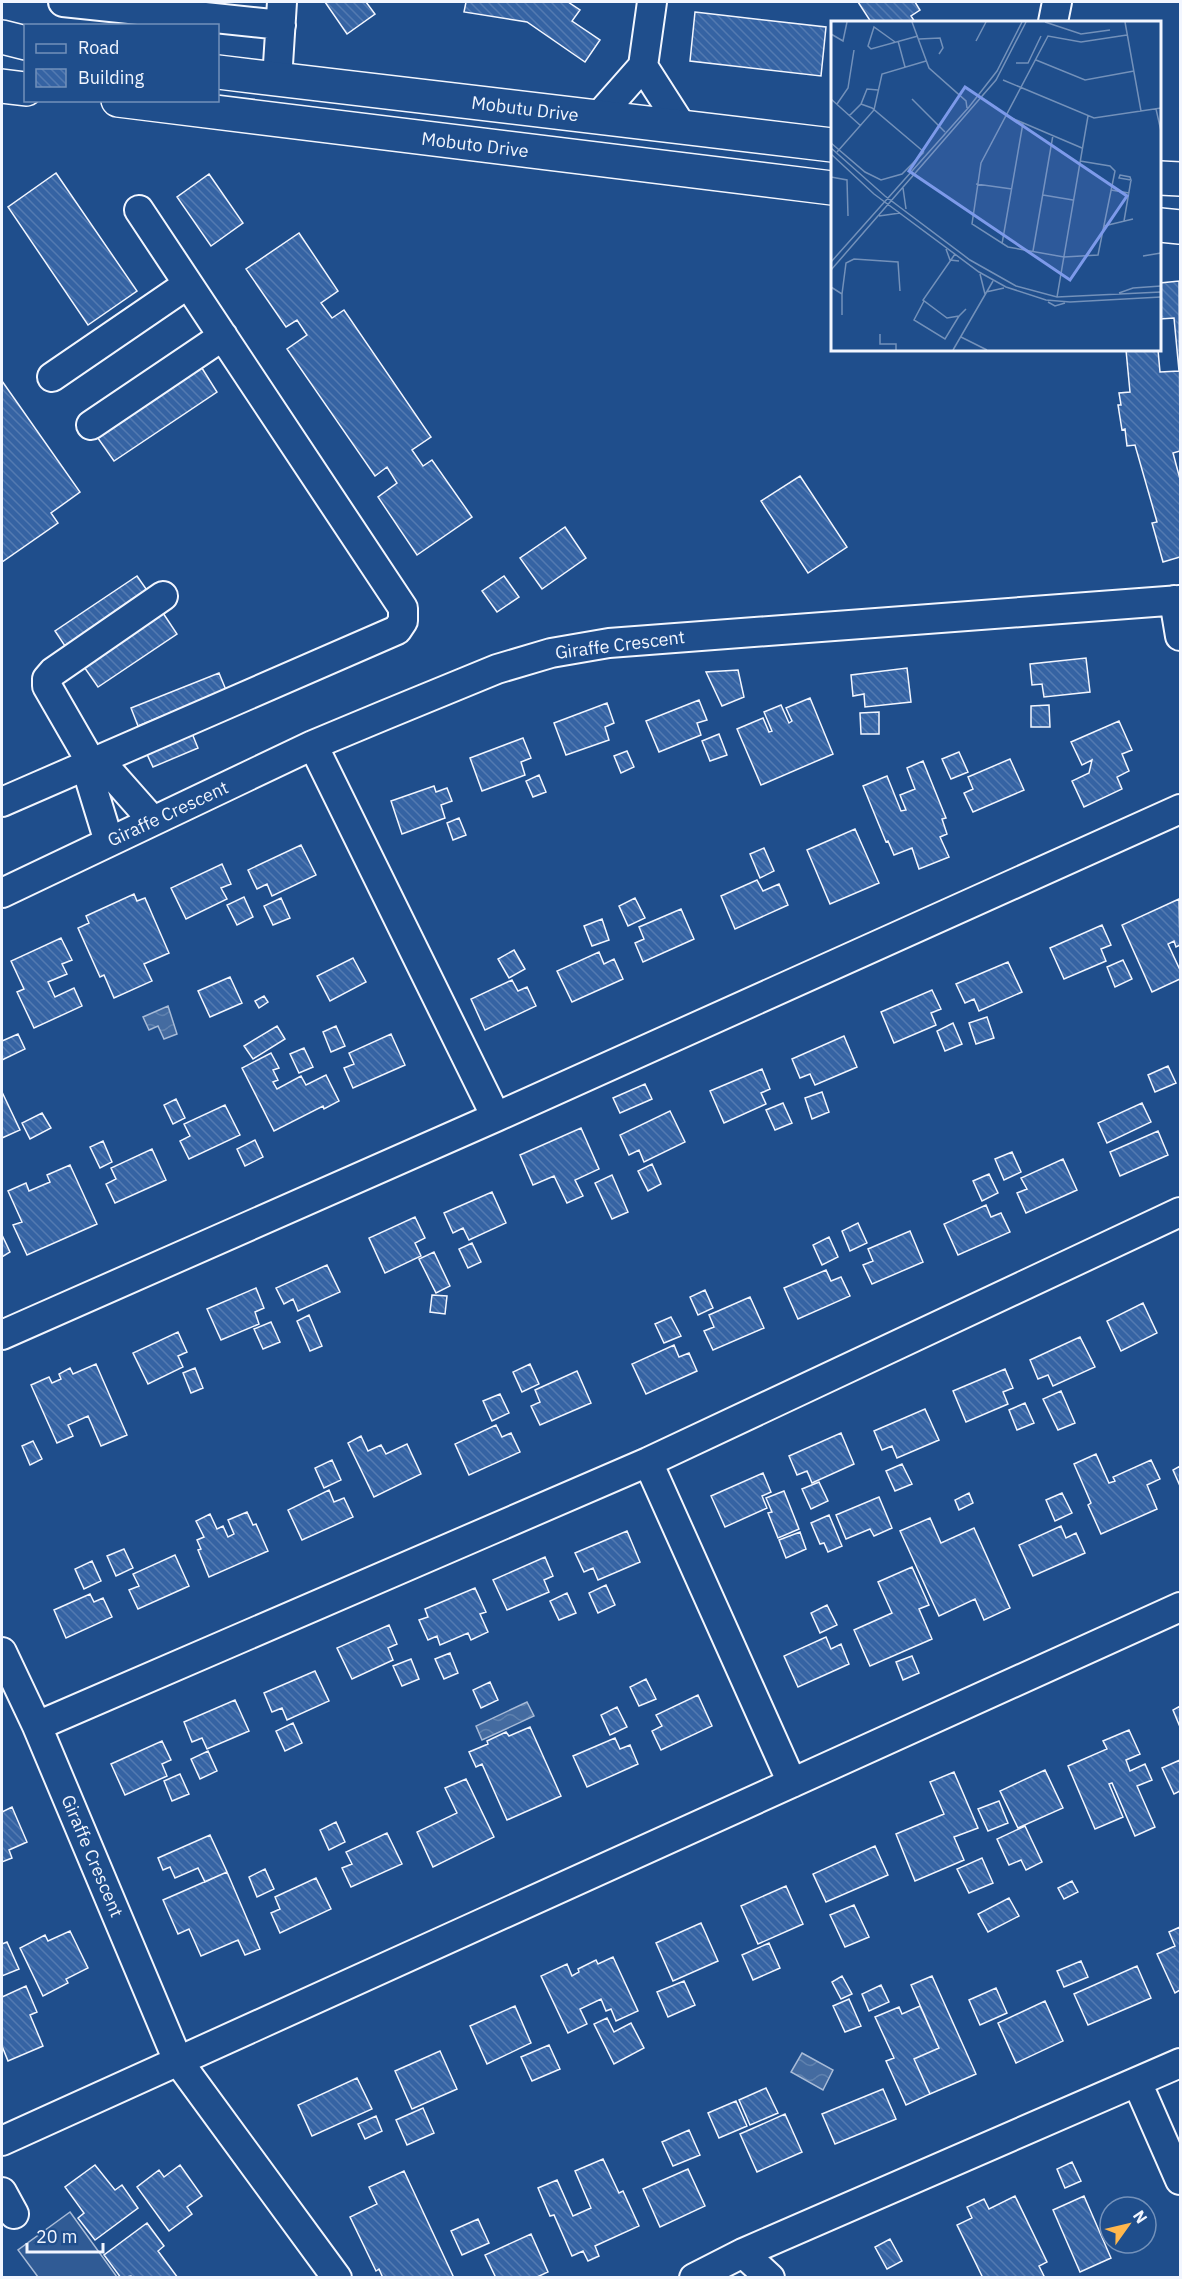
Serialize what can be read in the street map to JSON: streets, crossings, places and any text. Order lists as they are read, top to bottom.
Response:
{
  "streets": {
    "main road": ["Mobutu Drive", "Mobuto Drive"],
    "street": ["Giraffe Crescent"]
  },
  "legend": ["Road", "Building"],
  "scale_bar": "20 m",
  "north": "top right"
}
